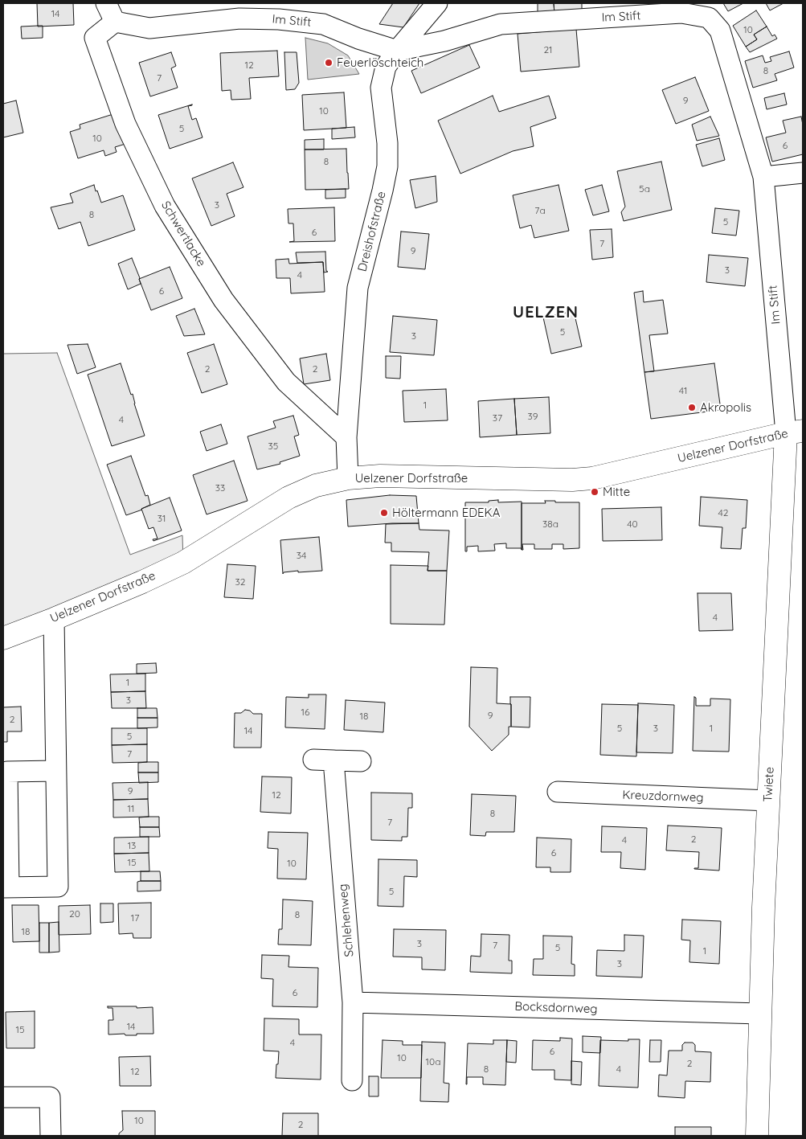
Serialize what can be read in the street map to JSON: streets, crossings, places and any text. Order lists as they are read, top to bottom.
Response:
{
  "streets": {
    "street": [
      "Im Stift",
      "Dreishofstraße",
      "Schwertlacke",
      "Uelzener Dorfstraße",
      "Twiete",
      "Kreuzdornweg",
      "Schlehenweg",
      "Bocksdornweg"
    ]
  },
  "crossings": [
    ["Im Stift", "Dreishofstraße"],
    ["Im Stift", "Schwertlacke"],
    ["Im Stift", "Uelzener Dorfstraße"],
    ["Im Stift", "Twiete"],
    ["Dreishofstraße", "Schwertlacke"],
    ["Dreishofstraße", "Uelzener Dorfstraße"],
    ["Uelzener Dorfstraße", "Twiete"],
    ["Twiete", "Kreuzdornweg"],
    ["Twiete", "Bocksdornweg"],
    ["Schlehenweg", "Bocksdornweg"]
  ],
  "districts": ["UELZEN"],
  "places": [
    "Feuerlöschteich",
    "Akropolis",
    "Mitte",
    "Höltermann EDEKA"
  ],
  "house_numbers": [
    "14",
    "10",
    "21",
    "12",
    "8",
    "7",
    "9",
    "10",
    "5",
    "10",
    "6",
    "8",
    "5a",
    "3",
    "7a",
    "8",
    "5",
    "6",
    "7",
    "9",
    "3",
    "4",
    "6",
    "5",
    "3",
    "2",
    "2",
    "41",
    "1",
    "39",
    "37",
    "4",
    "35",
    "33",
    "42",
    "31",
    "38a",
    "40",
    "34",
    "32",
    "4",
    "1",
    "3",
    "16",
    "9",
    "18",
    "2",
    "5",
    "3",
    "1",
    "14",
    "5",
    "7",
    "9",
    "12",
    "11",
    "8",
    "7",
    "2",
    "4",
    "13",
    "6",
    "15",
    "10",
    "5",
    "20",
    "8",
    "17",
    "18",
    "3",
    "7",
    "5",
    "1",
    "3",
    "6",
    "14",
    "15",
    "4",
    "6",
    "10",
    "10a",
    "2",
    "8",
    "4",
    "12",
    "10",
    "2"
  ]
}
